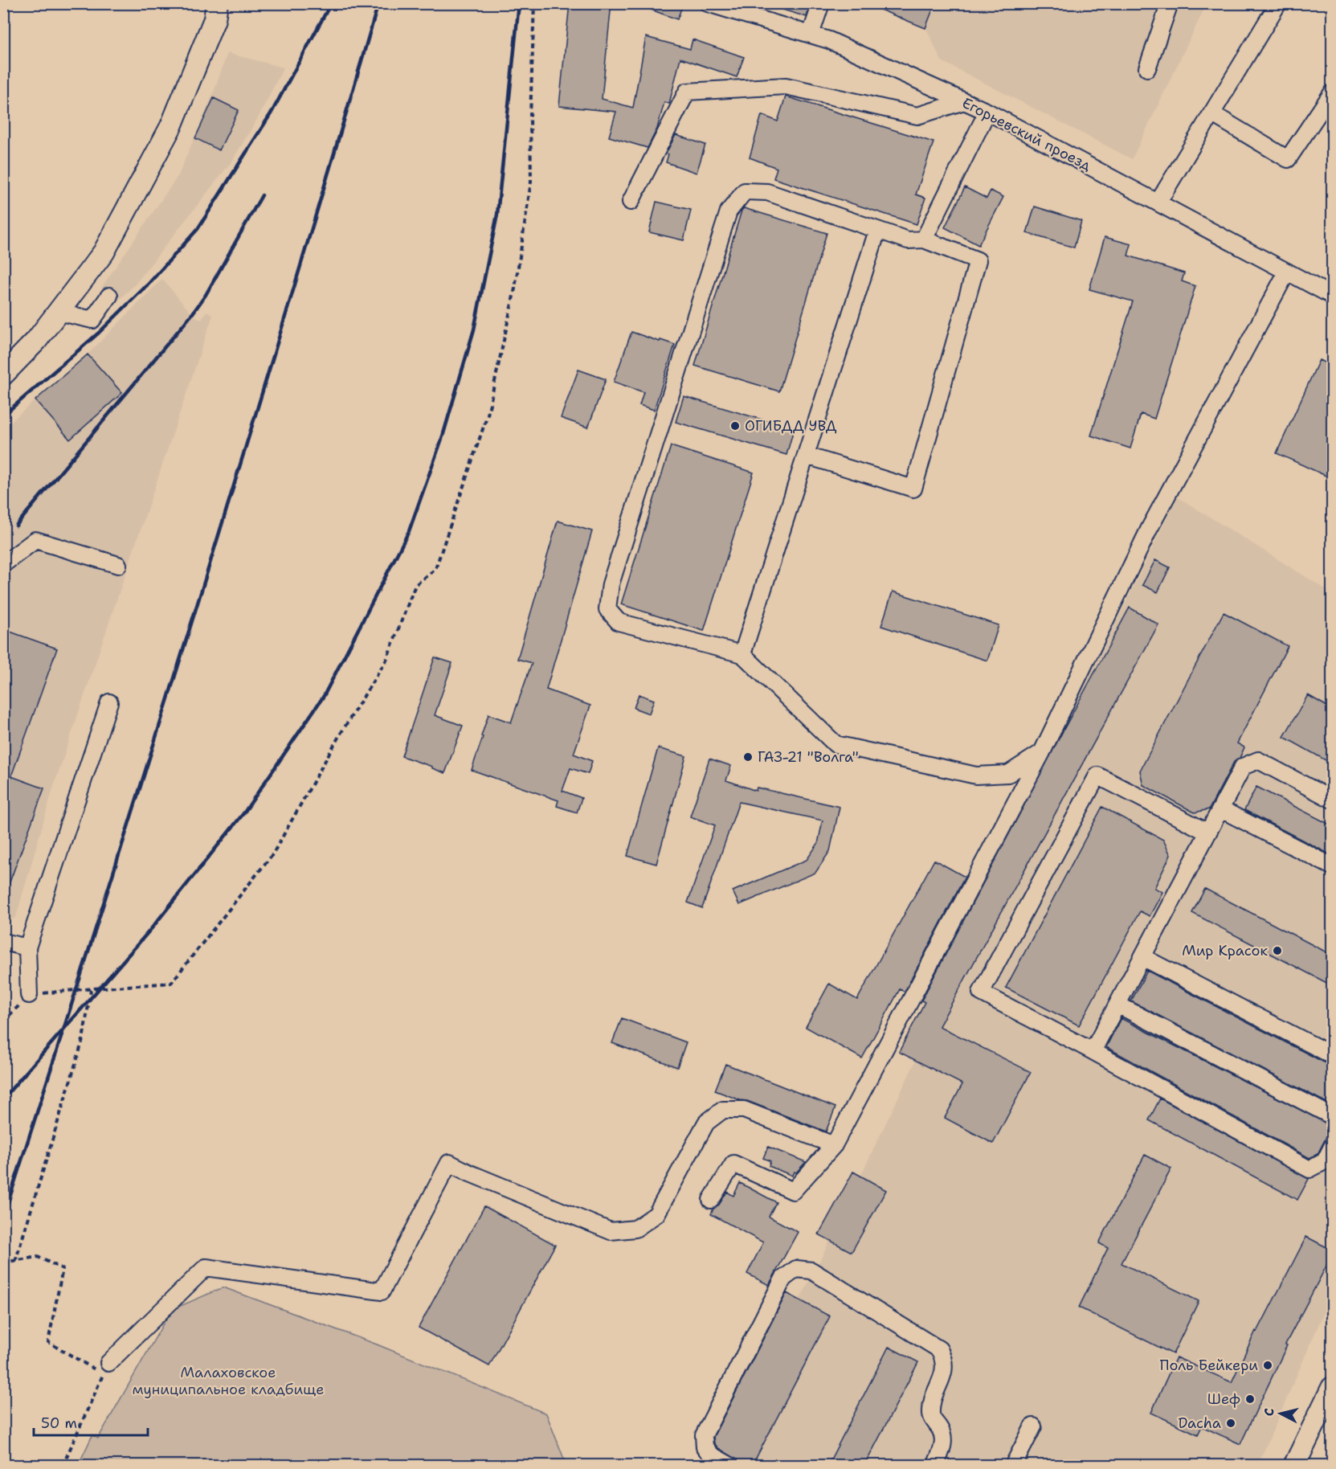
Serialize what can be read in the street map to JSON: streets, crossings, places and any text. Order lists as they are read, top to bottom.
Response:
{
  "streets": {
    "street": ["Егорьевский проезд"]
  },
  "parks": ["Малаховское муниципальное кладбище"],
  "places": [
    "ОГИБДД УВД",
    "ГАЗ-21 \"Волга\"",
    "Мир Красок",
    "Поль Бейкери",
    "Шеф",
    "Dacha"
  ],
  "scale_bar": "50 m",
  "north": "left"
}
